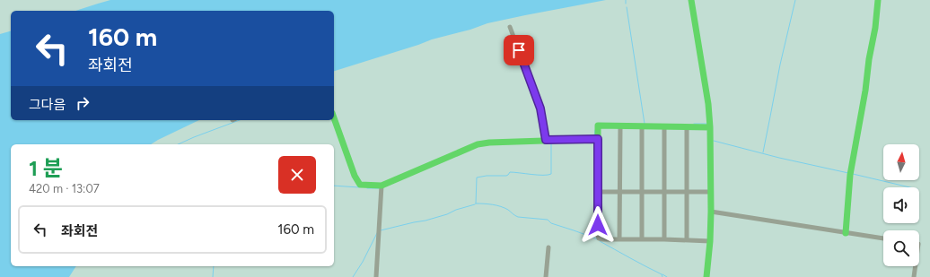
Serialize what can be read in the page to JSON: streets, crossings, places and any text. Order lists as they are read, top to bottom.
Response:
{
  "north": "top",
  "page": {
    "turn": ["160 m", "좌회전"],
    "then": "그다음",
    "heading": ["1 분", "420 m · 13:07"],
    "list": [
      {
        "name": "좌회전",
        "value": "160 m"
      }
    ]
  }
}
